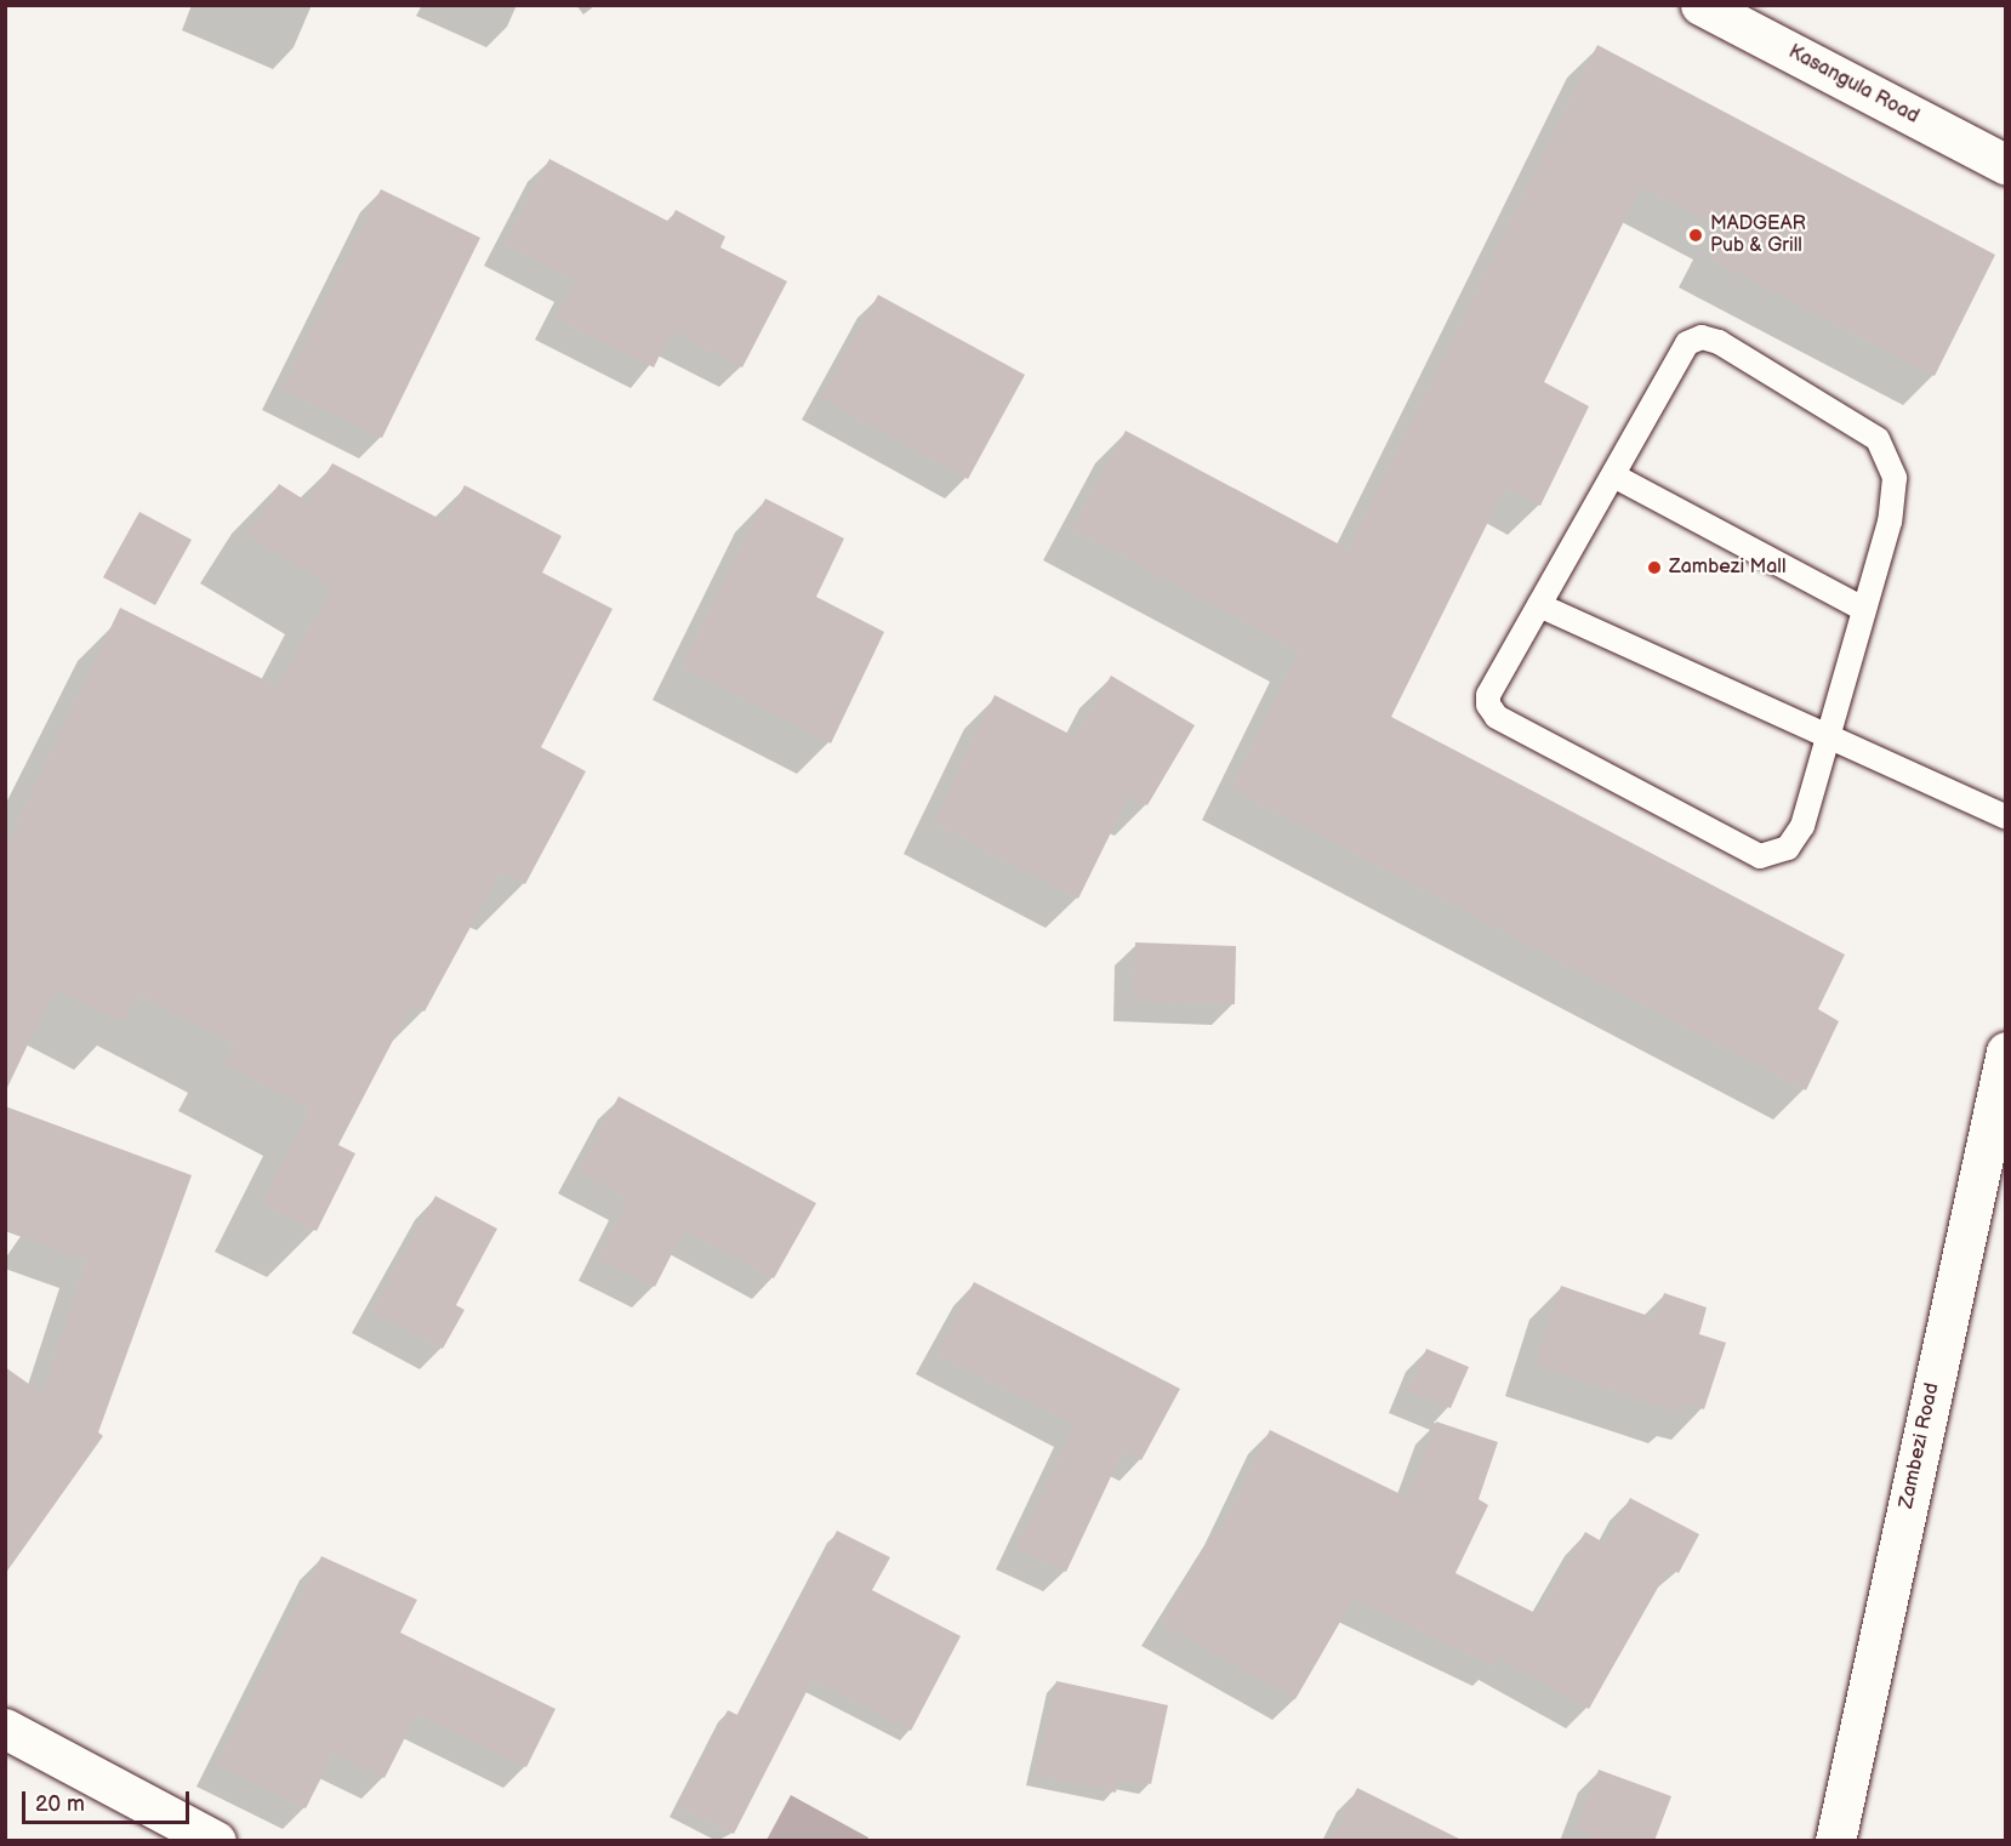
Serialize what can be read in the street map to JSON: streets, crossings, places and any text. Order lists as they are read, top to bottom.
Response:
{
  "streets": {
    "main road": ["Kasangula Road", "Zambezi Road"]
  },
  "places": ["MADGEAR Pub & Grill", "Zambezi Mall"],
  "scale_bar": "20 m"
}
